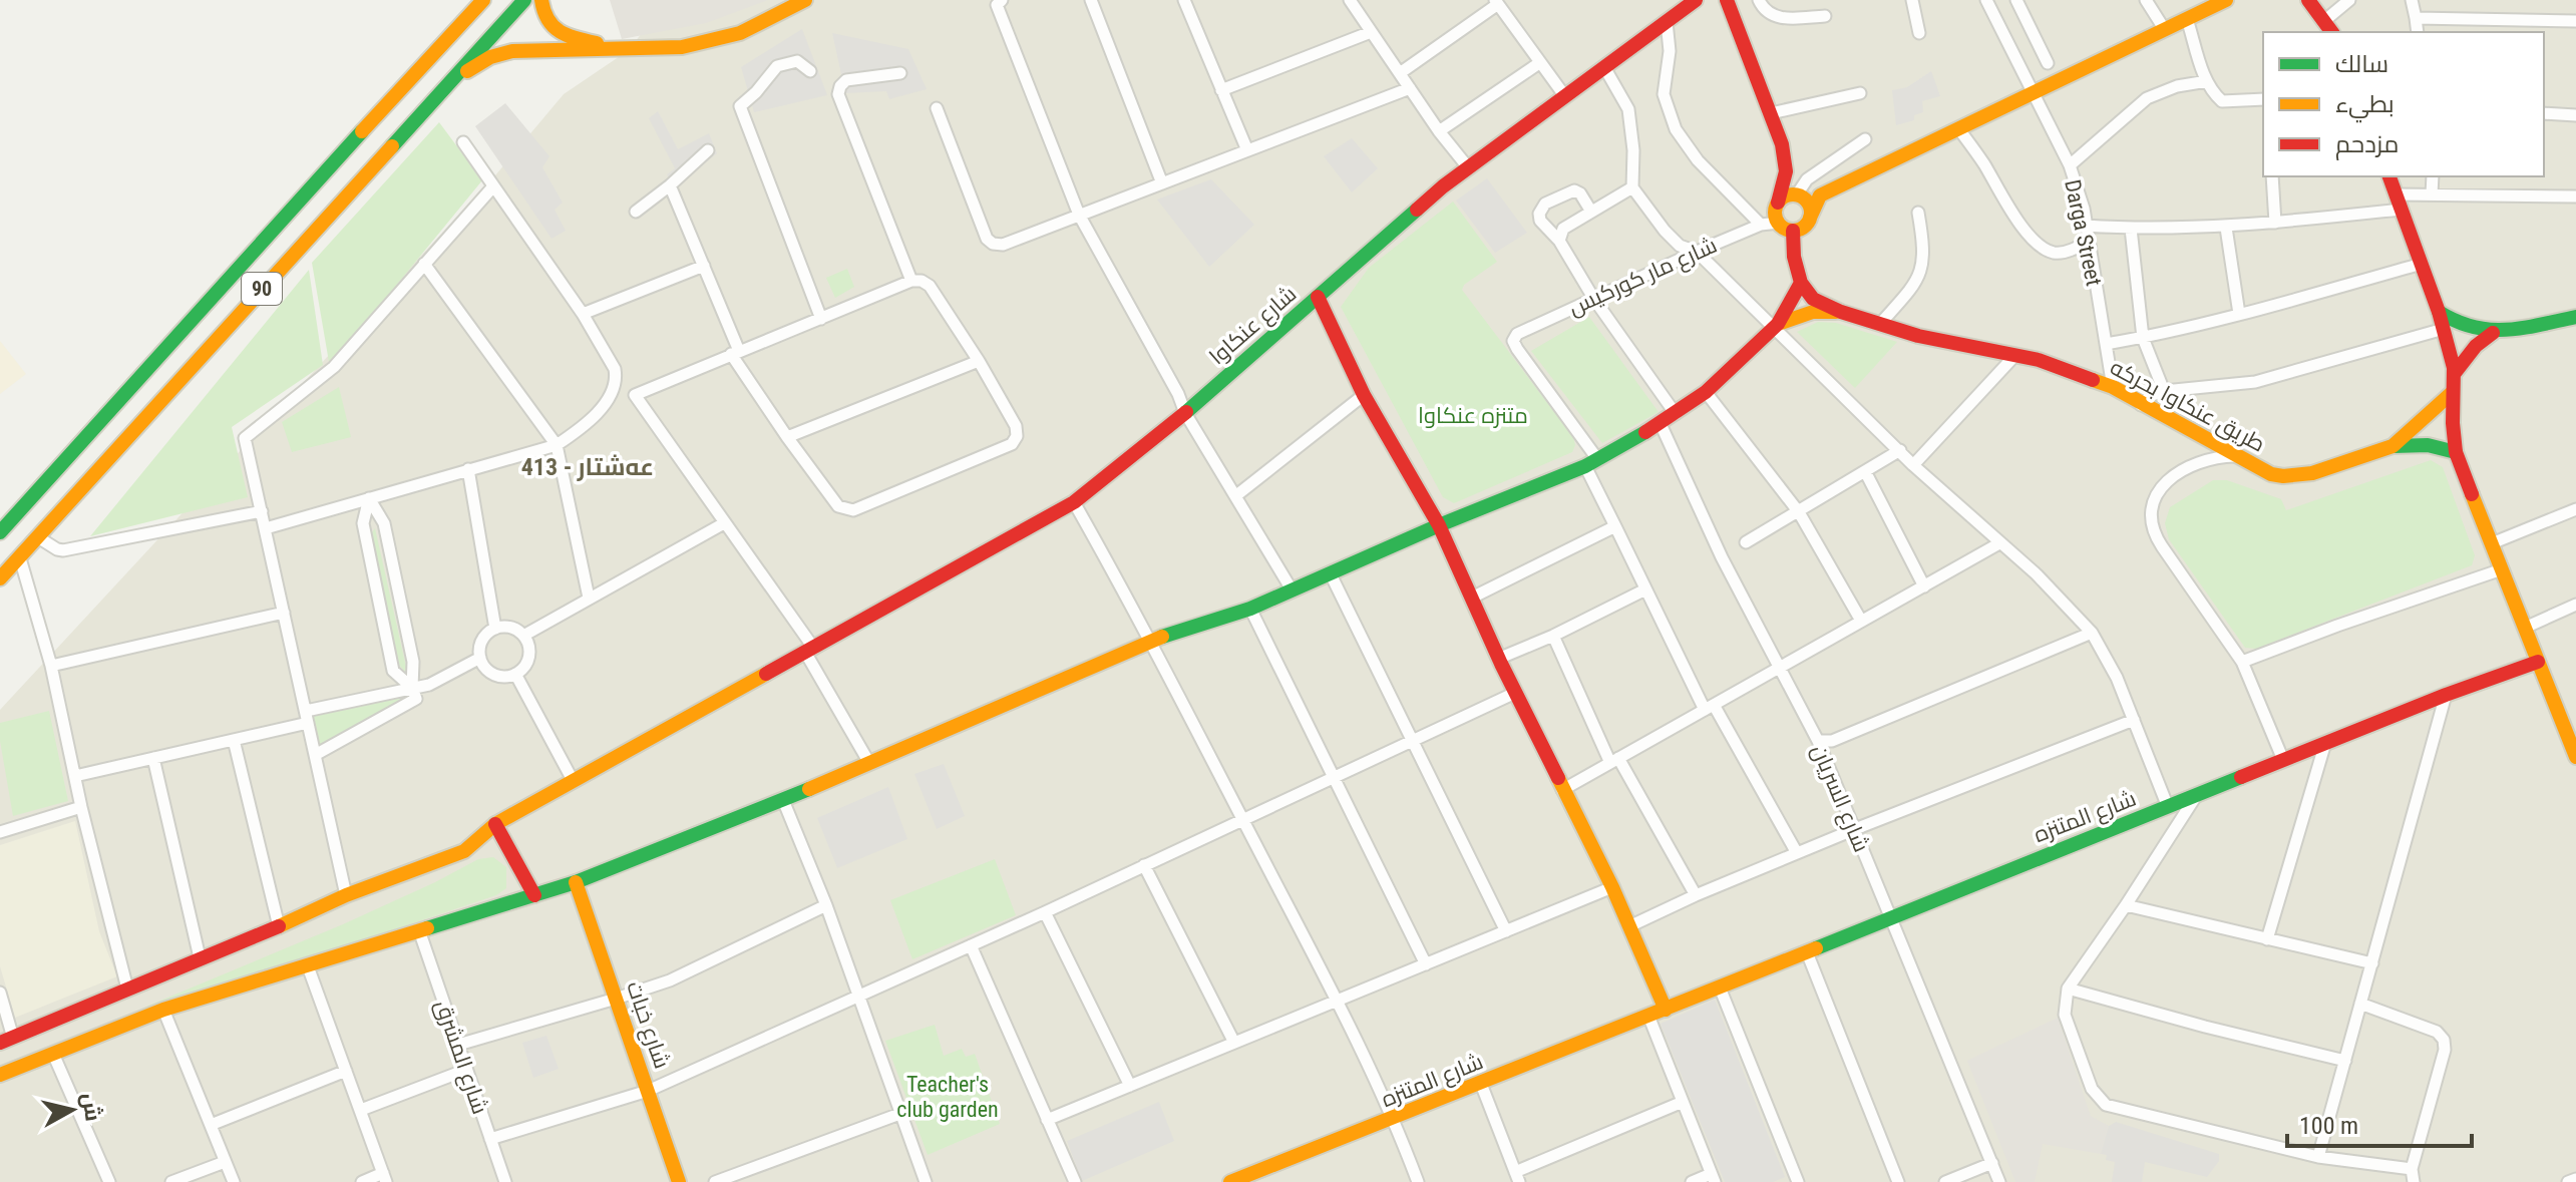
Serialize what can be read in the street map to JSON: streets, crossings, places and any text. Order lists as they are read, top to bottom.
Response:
{
  "streets": {
    "main road": [
      "90",
      "شارع عنكاوا",
      "طريق عنكاوا بحركه",
      "شارع المتنزه",
      "شارع خبات"
    ],
    "street": [
      "Darga Street",
      "شارع مار كوركيس",
      "شارع السريان",
      "شارع المشرق"
    ]
  },
  "crossings": [
    ["Darga Street", "طريق عنكاوا بحركه"],
    ["شارع السريان", "شارع المتنزه"]
  ],
  "districts": ["عه‌شتار - 413"],
  "parks": ["متنزه عنكاوا", "Teacher's club garden"],
  "legend": ["سالك", "بطيء", "مزدحم"],
  "scale_bar": "100 m",
  "north": "right"
}
